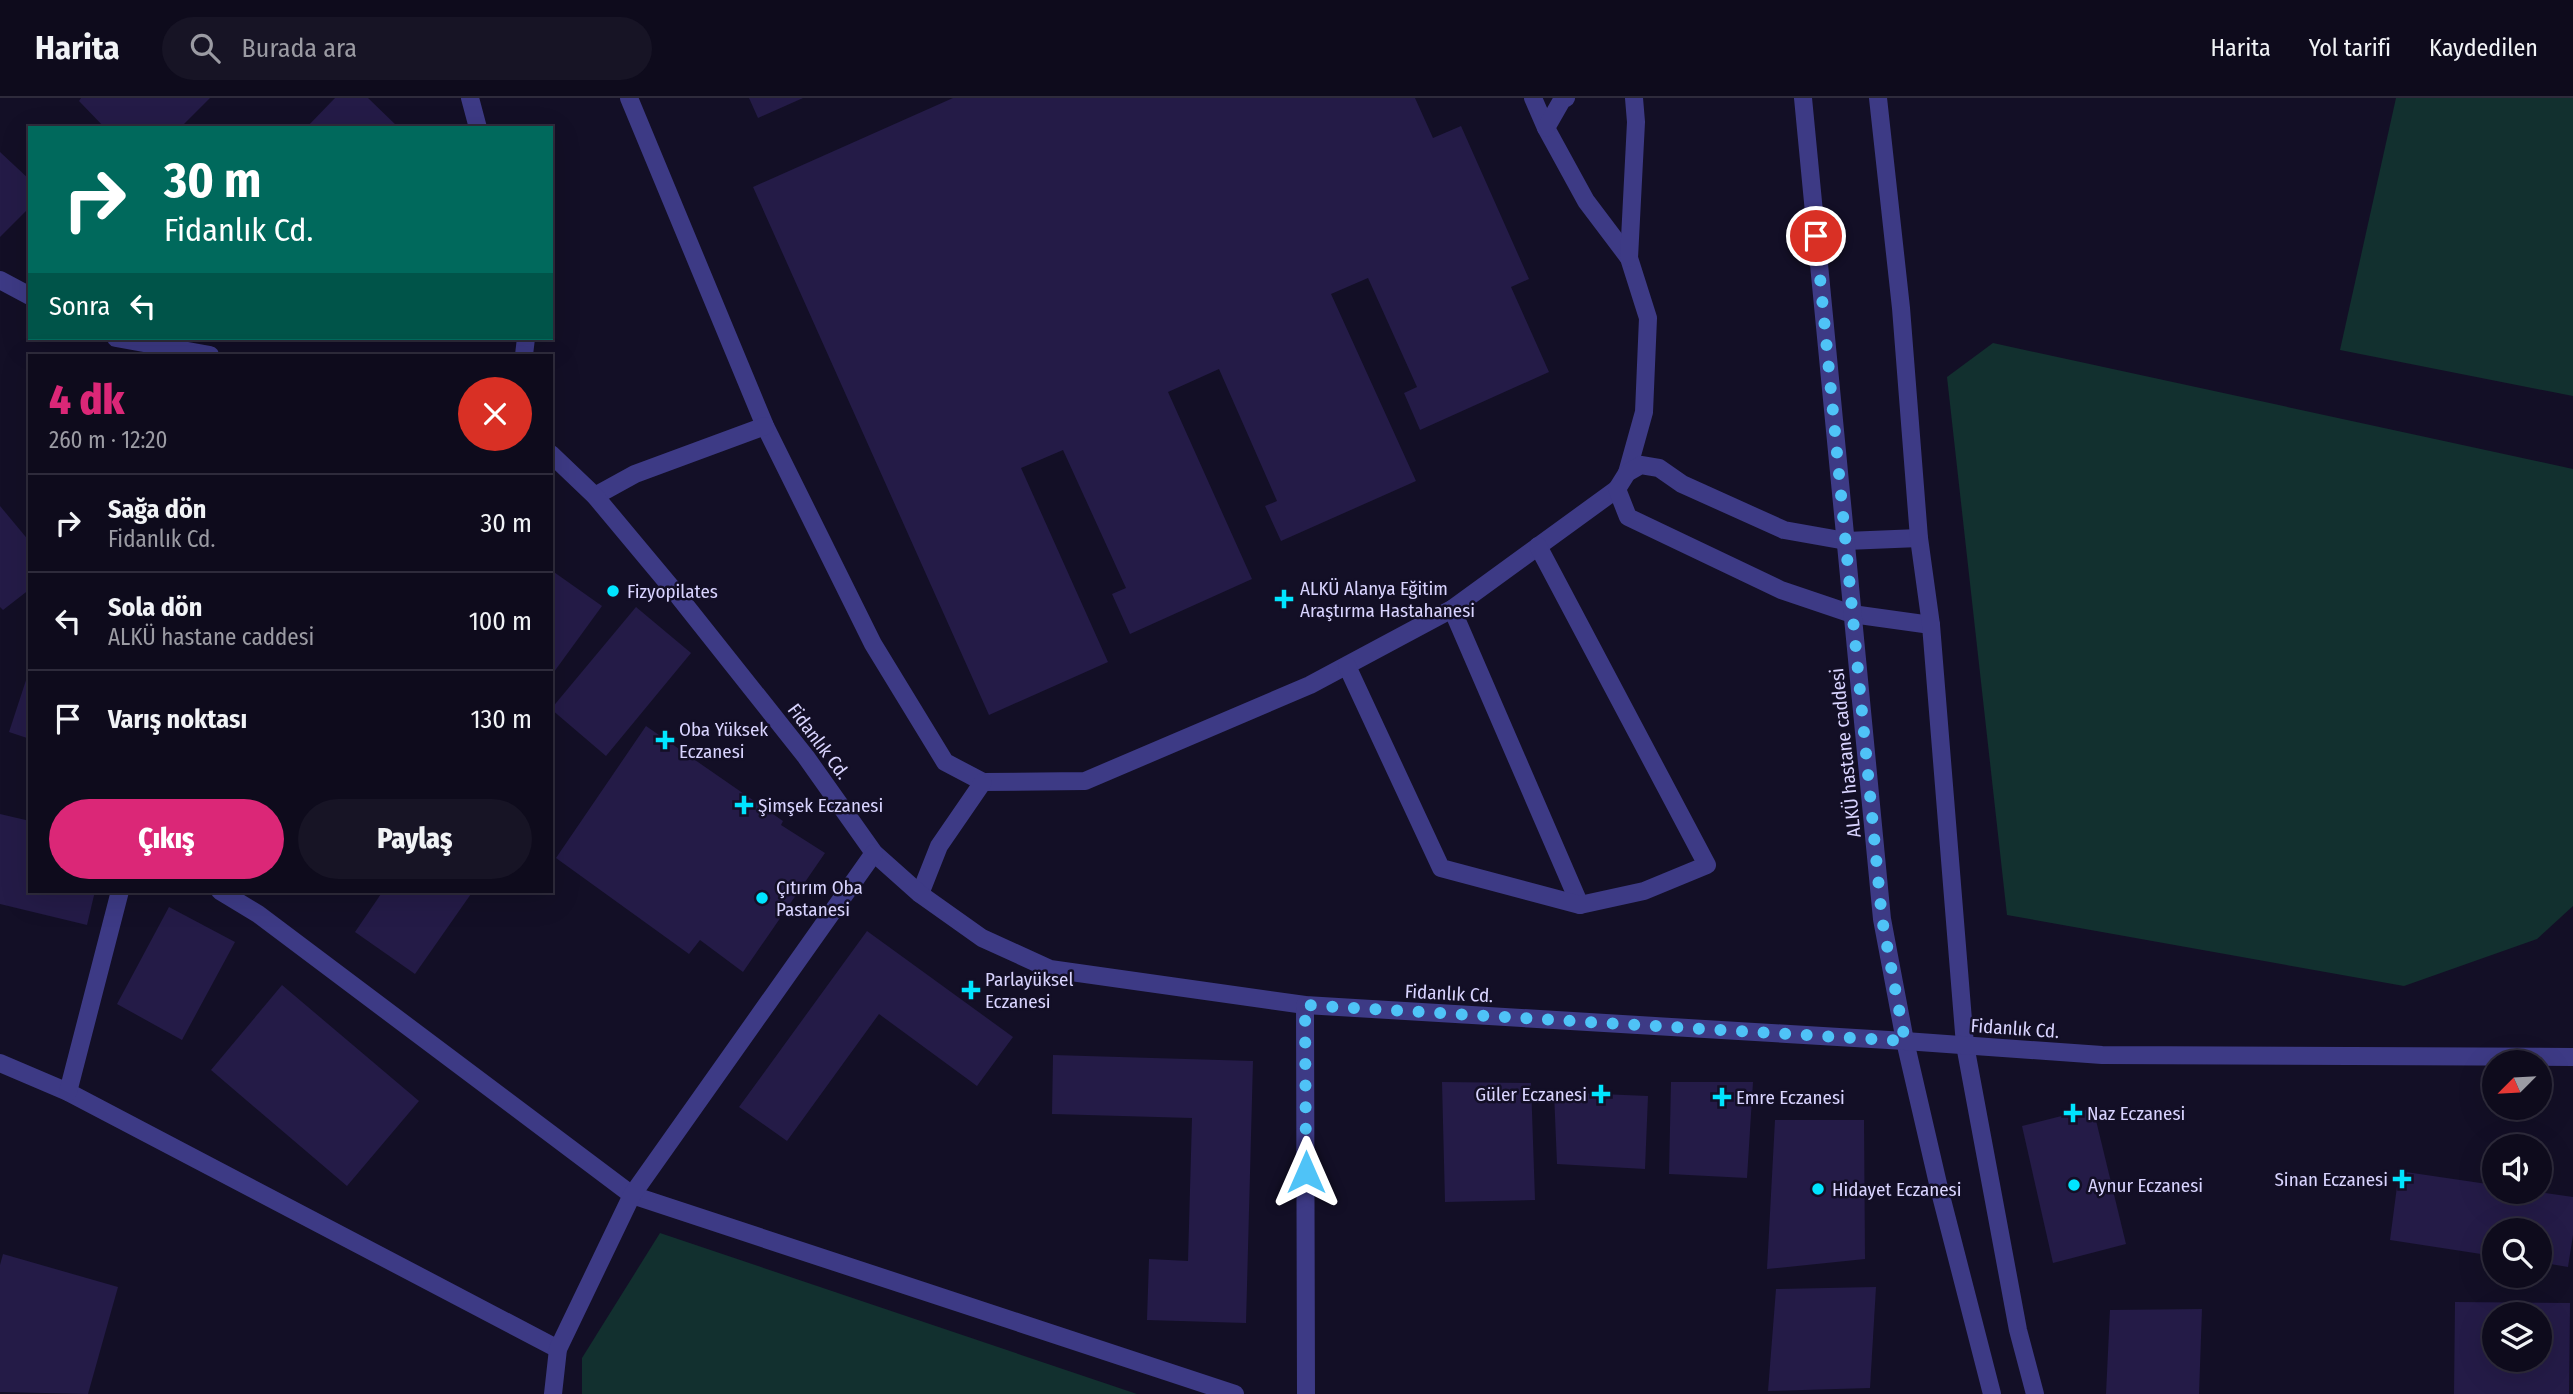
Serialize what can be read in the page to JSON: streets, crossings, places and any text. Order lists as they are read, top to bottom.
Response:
{
  "streets": {
    "street": ["Fidanlık Cd.", "ALKÜ hastane caddesi"]
  },
  "crossings": [
    ["Fidanlık Cd.", "ALKÜ hastane caddesi"]
  ],
  "places": {
    "other": [
      "Fizyopilates",
      "Çıtırım Oba Pastanesi",
      "Aynur Eczanesi",
      "Hidayet Eczanesi"
    ],
    "health": [
      "ALKÜ Alanya Eğitim Araştırma Hastahanesi",
      "Oba Yüksek Eczanesi",
      "Şimşek Eczanesi",
      "Parlayüksel Eczanesi",
      "Güler Eczanesi",
      "Emre Eczanesi",
      "Naz Eczanesi",
      "Sinan Eczanesi"
    ]
  },
  "north": "bottom left",
  "page": {
    "header": "Harita",
    "search": "Burada ara",
    "nav": ["Harita", "Yol tarifi", "Kaydedilen"],
    "turn": ["30 m", "Fidanlık Cd."],
    "then": "Sonra",
    "heading": ["4 dk", "260 m · 12:20"],
    "list": [
      {
        "name": "Sağa dön",
        "note": "Fidanlık Cd.",
        "value": "30 m"
      },
      {
        "name": "Sola dön",
        "note": "ALKÜ hastane caddesi",
        "value": "100 m"
      },
      {
        "name": "Varış noktası",
        "value": "130 m"
      }
    ],
    "buttons": ["Çıkış", "Paylaş"]
  }
}
